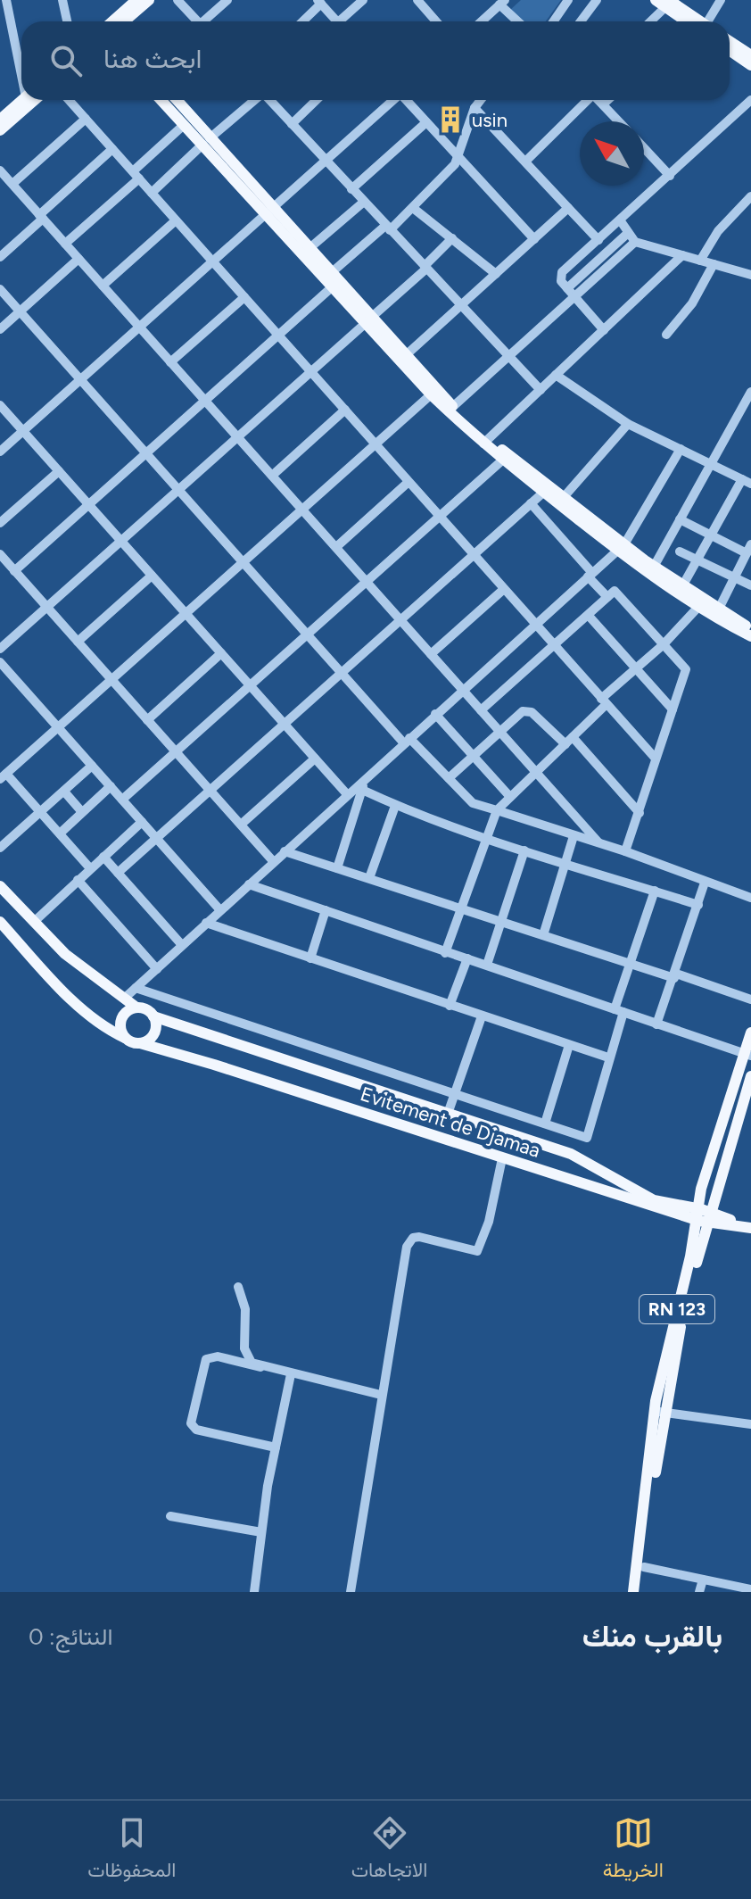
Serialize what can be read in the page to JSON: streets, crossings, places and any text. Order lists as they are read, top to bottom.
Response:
{
  "streets": {
    "main road": ["Evitement de Djamaa", "RN 123"]
  },
  "crossings": [
    ["Evitement de Djamaa", "RN 123"]
  ],
  "places": {
    "building": ["usin"]
  },
  "north": "top left",
  "page": {
    "search": "ابحث هنا",
    "heading": ["بالقرب منك", "النتائج: 0"],
    "nav": ["الخريطة", "الاتجاهات", "المحفوظات"]
  }
}
